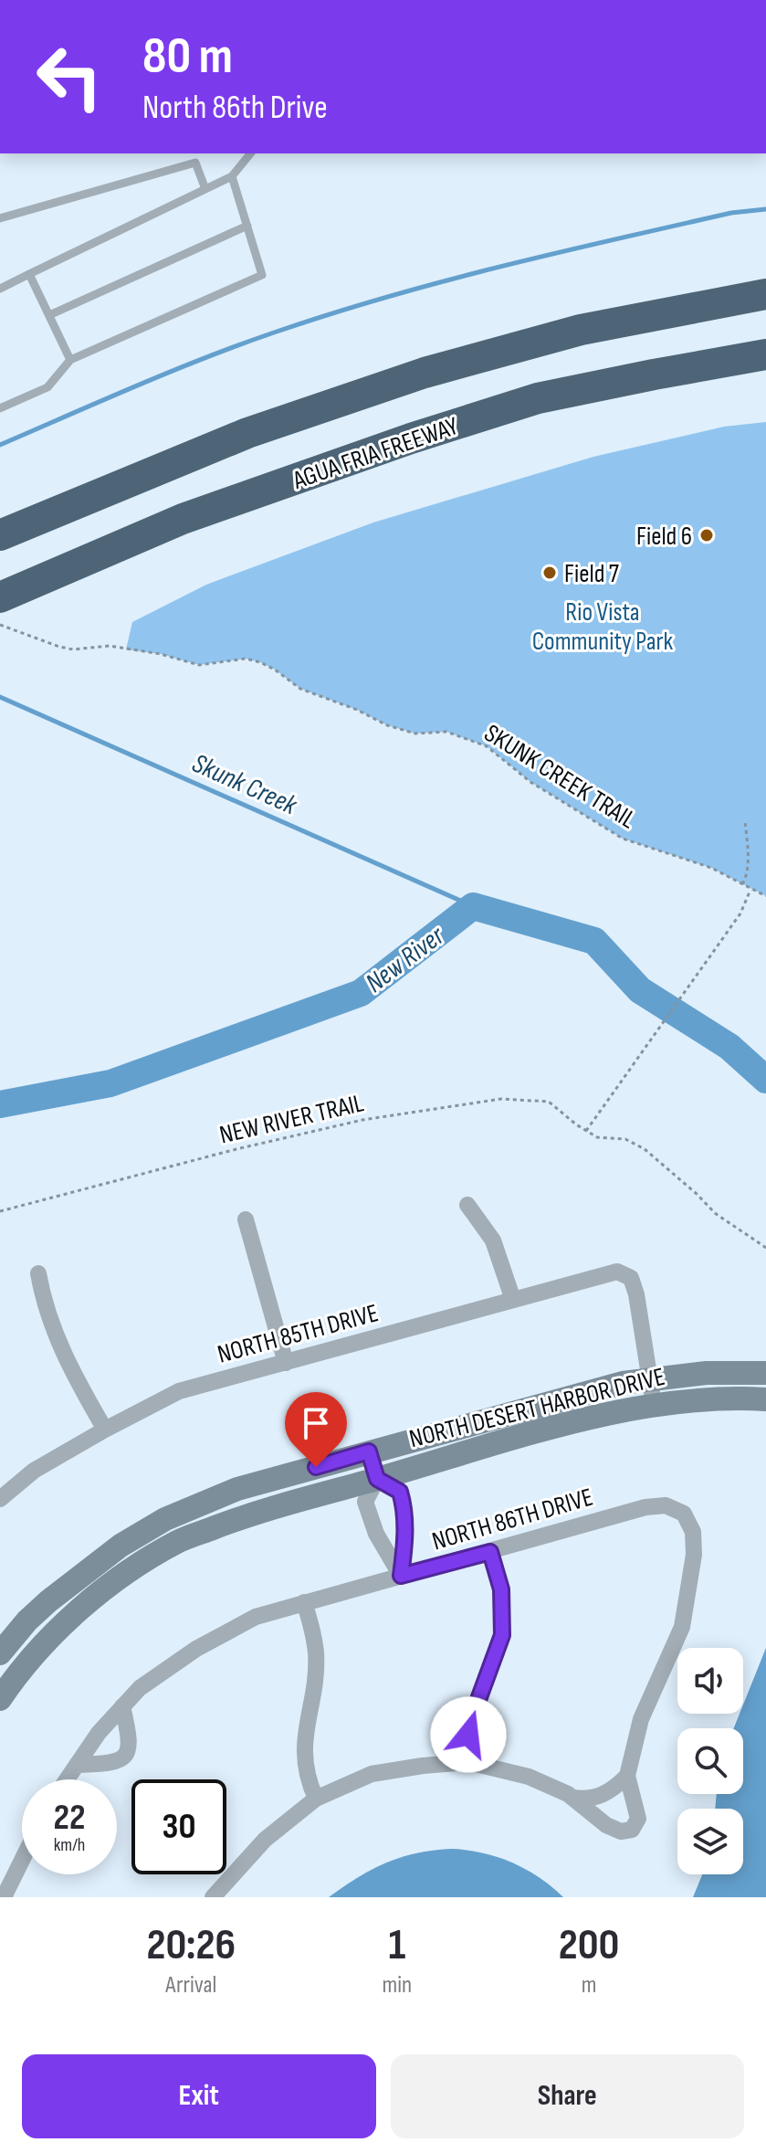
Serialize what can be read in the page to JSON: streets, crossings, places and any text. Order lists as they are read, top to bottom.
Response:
{
  "streets": {
    "highway": ["AGUA FRIA FREEWAY"],
    "street": ["NORTH 85TH DRIVE", "NORTH DESERT HARBOR DRIVE", "NORTH 86TH DRIVE"],
    "path": ["SKUNK CREEK TRAIL", "NEW RIVER TRAIL"]
  },
  "crossings": [
    ["NORTH 85TH DRIVE", "NORTH DESERT HARBOR DRIVE"]
  ],
  "water": ["Skunk Creek", "New River"],
  "parks": ["Rio Vista Community Park"],
  "places": ["Field 6", "Field 7"],
  "page": {
    "turn": ["80 m", "North 86th Drive"],
    "speed": "22 km/h",
    "limit": "30",
    "eta": [
      "20:26",
      "Arrival",
      "1",
      "min",
      "200",
      "m"
    ],
    "buttons": ["Exit", "Share"]
  }
}
